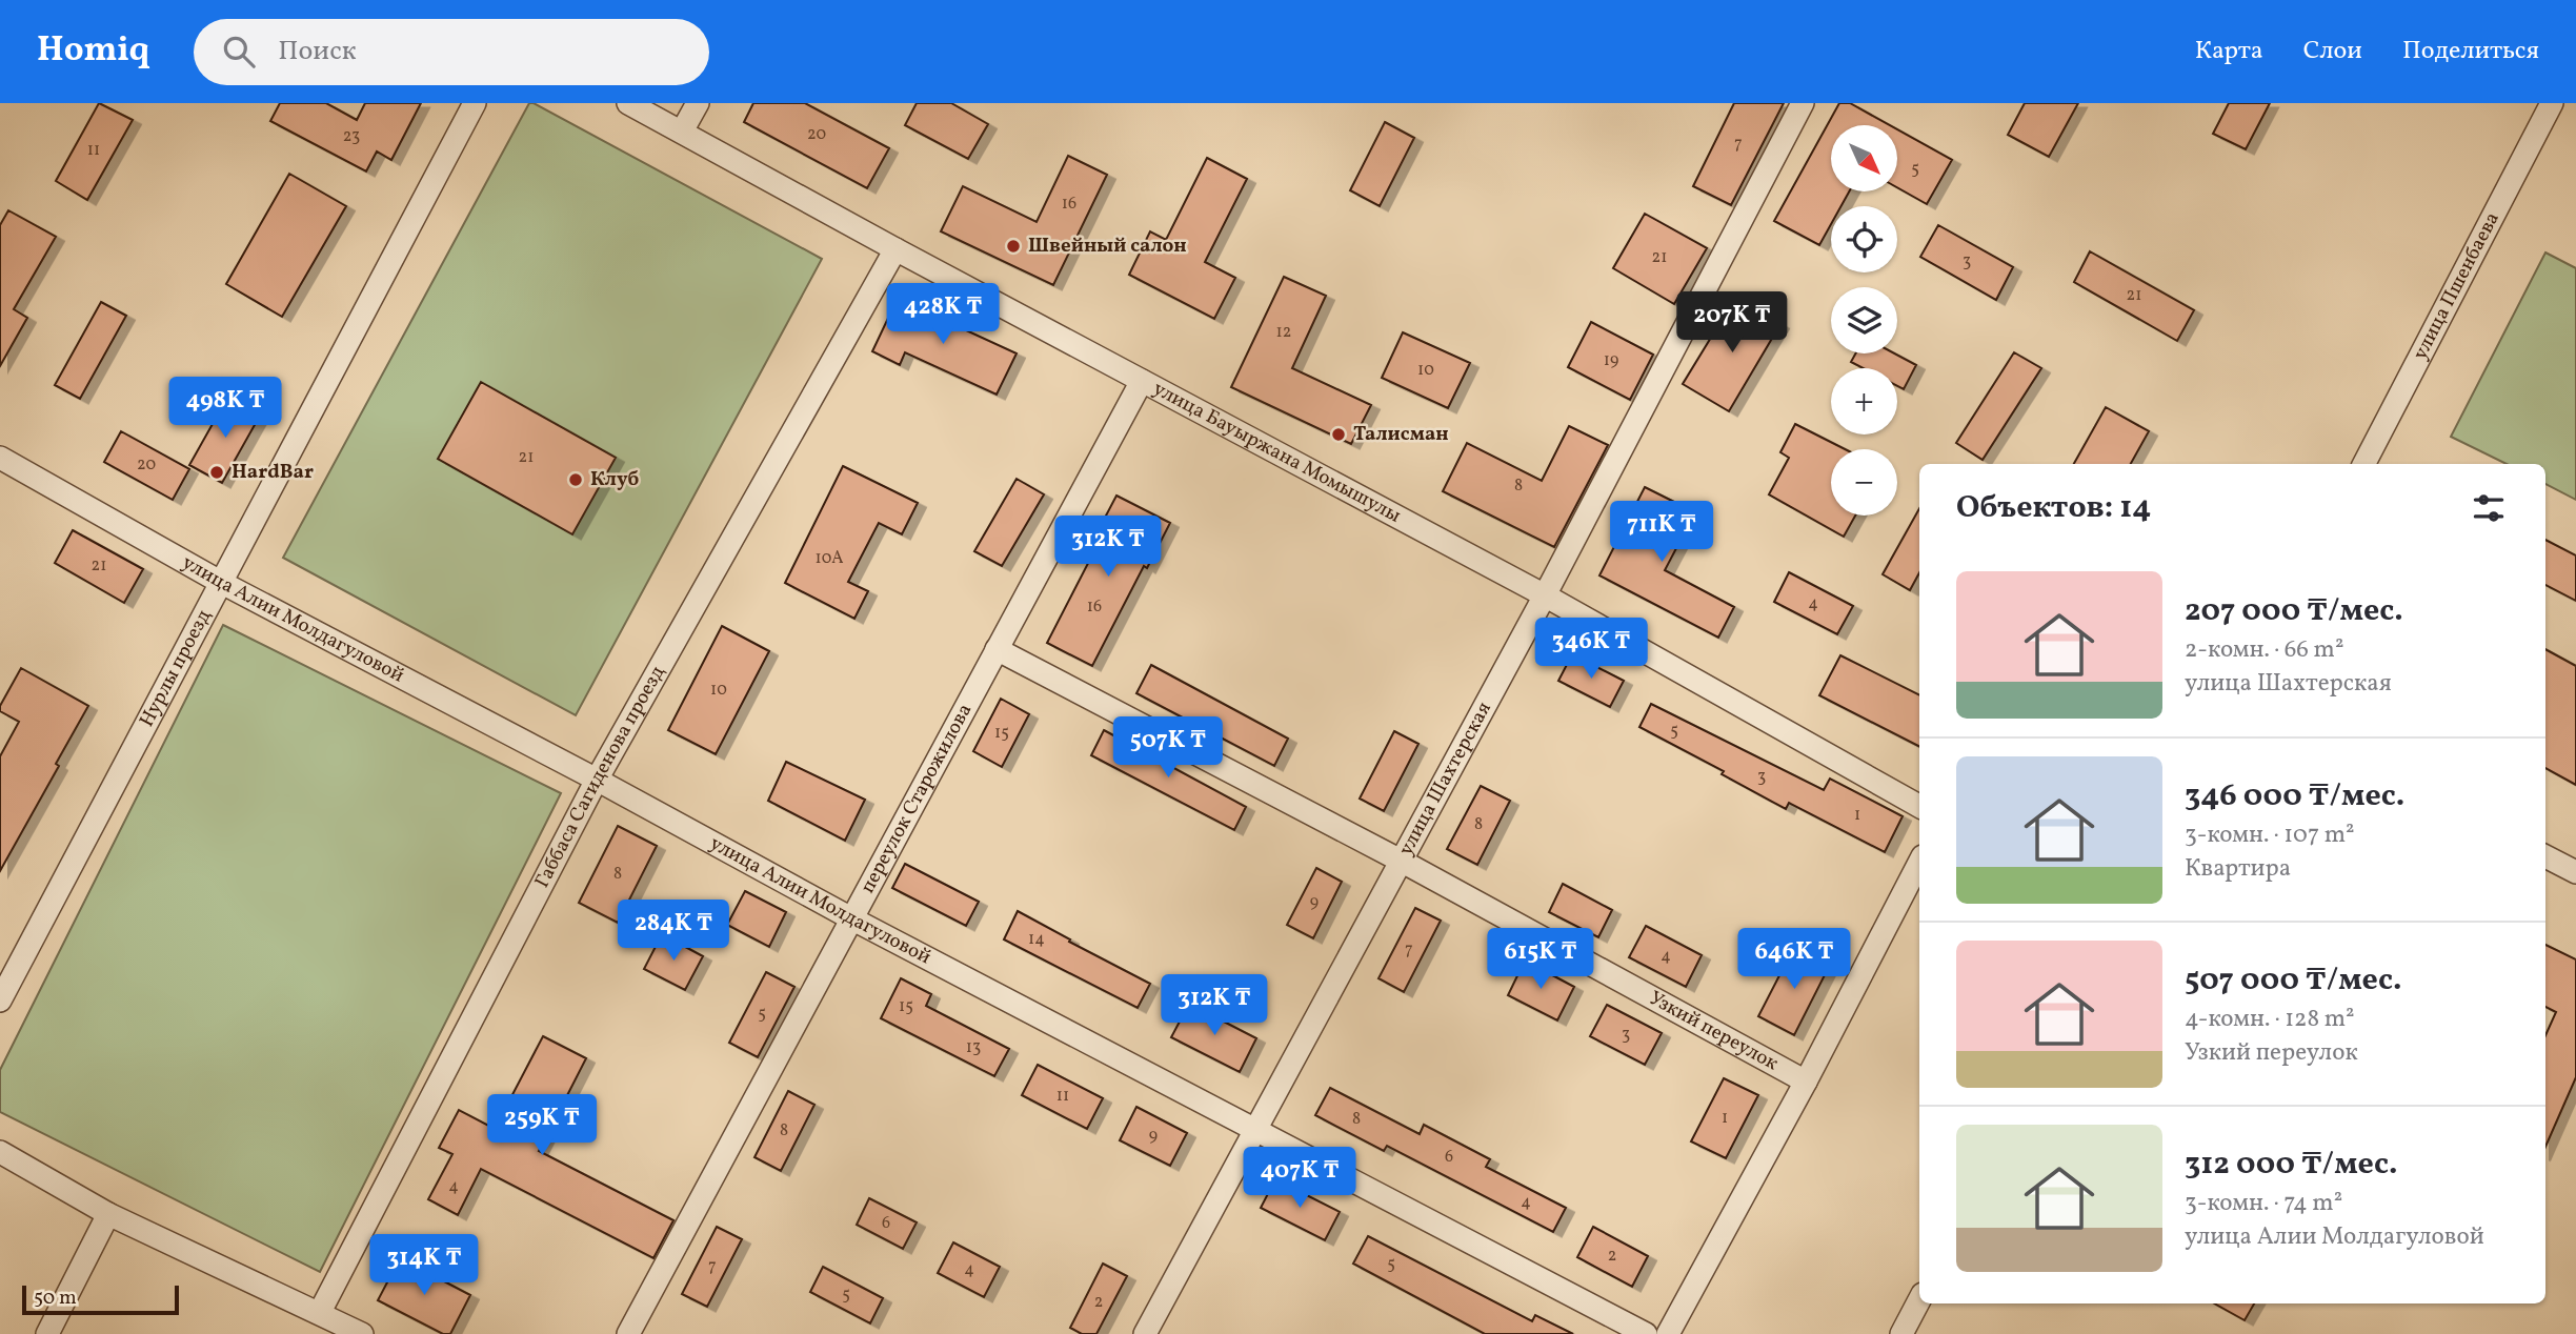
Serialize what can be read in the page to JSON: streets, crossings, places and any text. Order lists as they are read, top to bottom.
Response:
{
  "streets": {
    "street": [
      "улица Пшенбаева",
      "улица Бауыржана Момышулы",
      "улица Алии Молдагуловой",
      "Нурлы проезд",
      "Габбаса Сагиденова проезд",
      "улица Шахтерская",
      "переулок Старожилова",
      "Узкий переулок"
    ]
  },
  "crossings": [
    ["улица Бауыржана Момышулы", "Габбаса Сагиденова проезд"],
    ["улица Бауыржана Момышулы", "улица Шахтерская"],
    ["улица Бауыржана Момышулы", "переулок Старожилова"],
    ["улица Алии Молдагуловой", "Нурлы проезд"],
    ["улица Алии Молдагуловой", "Габбаса Сагиденова проезд"],
    ["улица Алии Молдагуловой", "улица Шахтерская"],
    ["улица Алии Молдагуловой", "переулок Старожилова"],
    ["улица Шахтерская", "Узкий переулок"],
    ["переулок Старожилова", "Узкий переулок"]
  ],
  "places": [
    "Швейный салон",
    "Талисман",
    "HardBar",
    "Клуб"
  ],
  "house_numbers": [
    "20",
    "23",
    "7",
    "11",
    "5",
    "16",
    "21",
    "3",
    "21",
    "12",
    "19",
    "10",
    "21",
    "20",
    "8",
    "10А",
    "21",
    "4",
    "16",
    "10",
    "5",
    "15",
    "3",
    "1",
    "8",
    "8",
    "9",
    "14",
    "7",
    "4",
    "15",
    "5",
    "3",
    "13",
    "11",
    "1",
    "8",
    "8",
    "9",
    "6",
    "4",
    "4",
    "6",
    "2",
    "5",
    "7",
    "4",
    "5",
    "2"
  ],
  "scale_bar": "50 m",
  "north": "bottom right",
  "page": {
    "header": "Homiq",
    "search": "Поиск",
    "nav": ["Карта", "Слои", "Поделиться"],
    "map_buttons": ["+", "−"],
    "price": [
      "428K ₸",
      "207K ₸",
      "498K ₸",
      "711K ₸",
      "312K ₸",
      "346K ₸",
      "507K ₸",
      "284K ₸",
      "615K ₸",
      "646K ₸",
      "312K ₸",
      "259K ₸",
      "407K ₸",
      "314K ₸"
    ],
    "heading": "Объектов: 14",
    "list": [
      {
        "name": "207 000 ₸/мес.",
        "note": "2-комн. · 66 m² · улица Шахтерская"
      },
      {
        "name": "346 000 ₸/мес.",
        "note": "3-комн. · 107 m² · Квартира"
      },
      {
        "name": "507 000 ₸/мес.",
        "note": "4-комн. · 128 m² · Узкий переулок"
      },
      {
        "name": "312 000 ₸/мес.",
        "note": "3-комн. · 74 m² · улица Алии Молдагуловой"
      }
    ],
    "scale": "50 m"
  }
}
